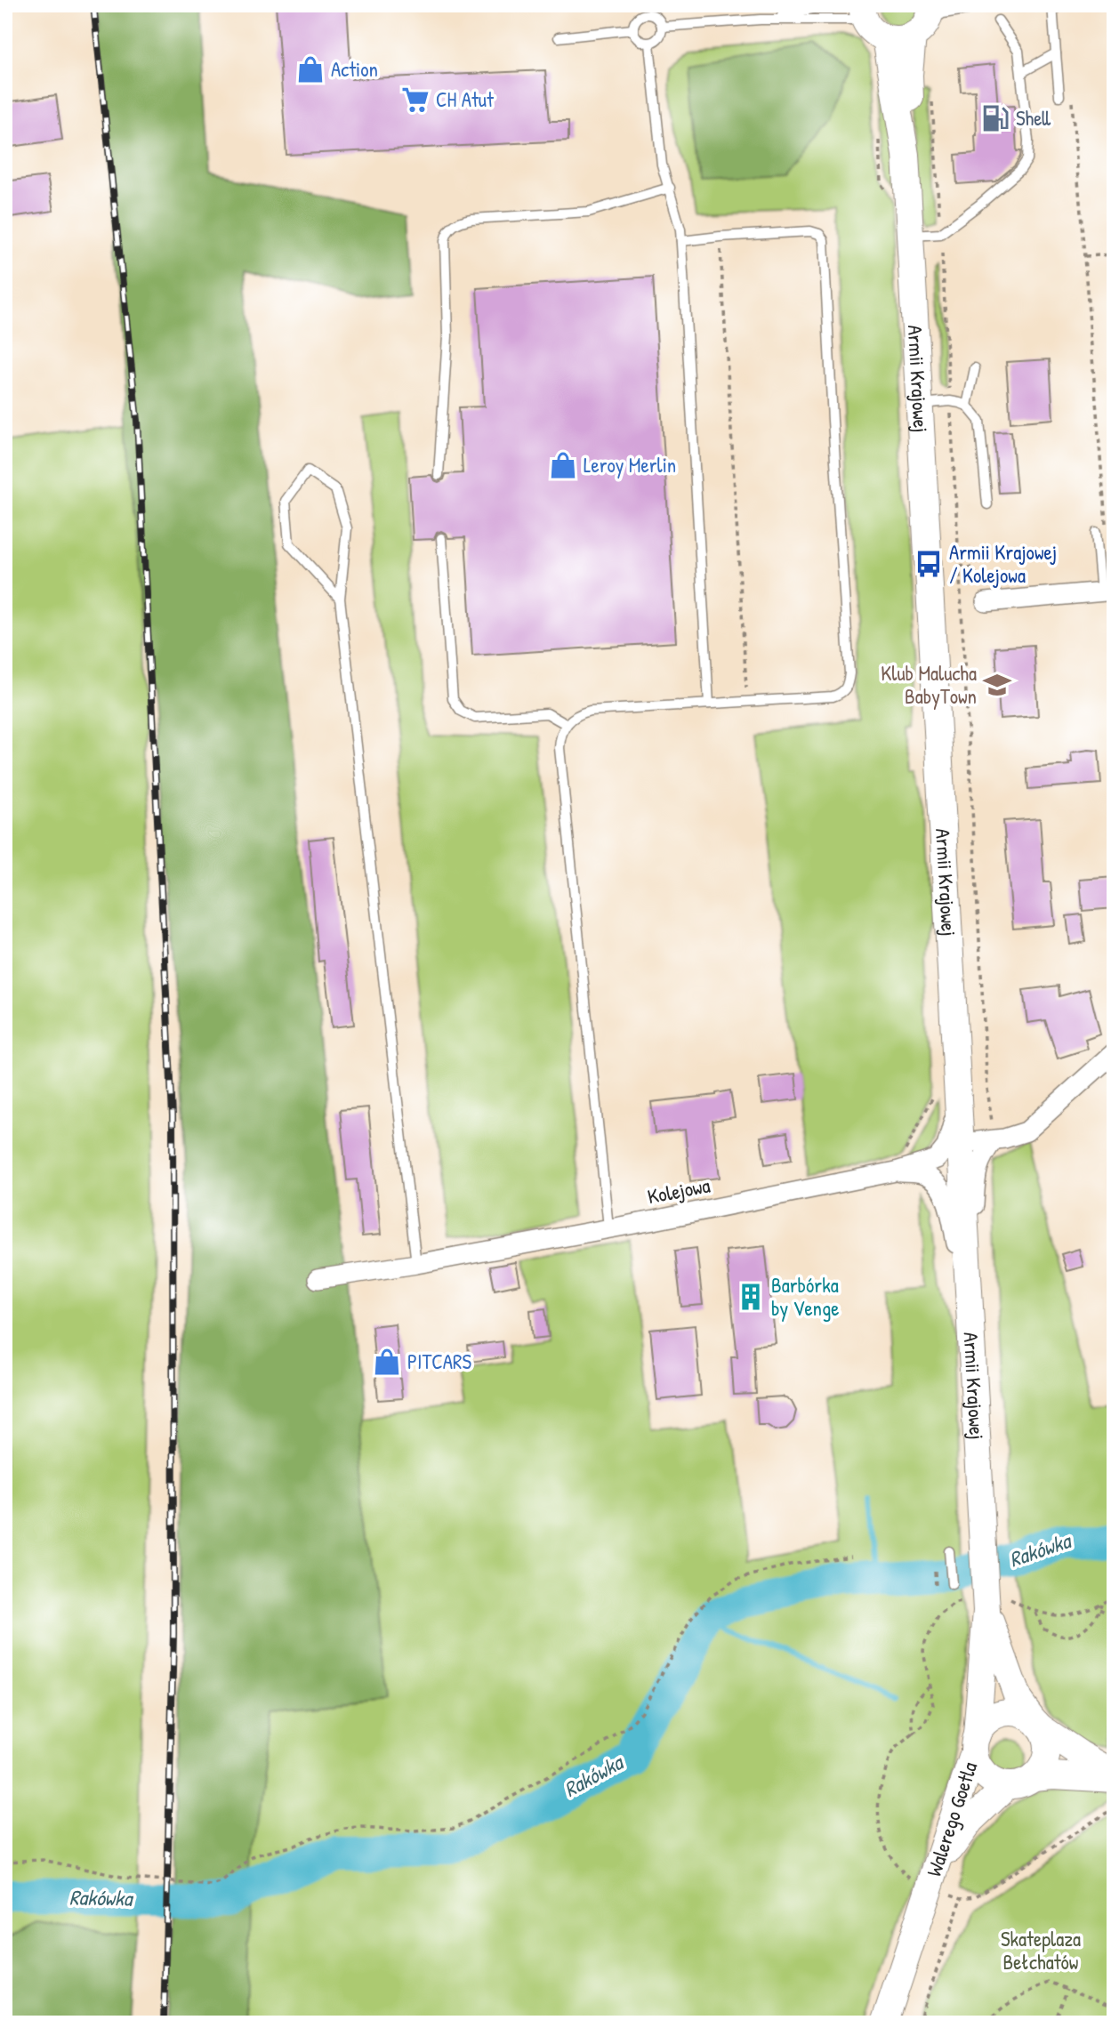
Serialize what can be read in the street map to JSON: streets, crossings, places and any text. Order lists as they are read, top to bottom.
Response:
{
  "streets": {
    "street": ["Armii Krajowej", "Kolejowa", "Walerego Goetla"]
  },
  "crossings": [
    ["Armii Krajowej", "Kolejowa"],
    ["Armii Krajowej", "Walerego Goetla"]
  ],
  "water": ["Rakówka"],
  "parks": ["Skateplaza Bełchatów"],
  "places": {
    "shop": ["Action", "Leroy Merlin", "PITCARS"],
    "supermarket": ["CH Atut"],
    "fuel station": ["Shell"],
    "bus stop": ["Armii Krajowej / Kolejowa"],
    "school or university": ["Klub Malucha BabyTown"],
    "building": ["Barbórka by Venge"]
  }
}
